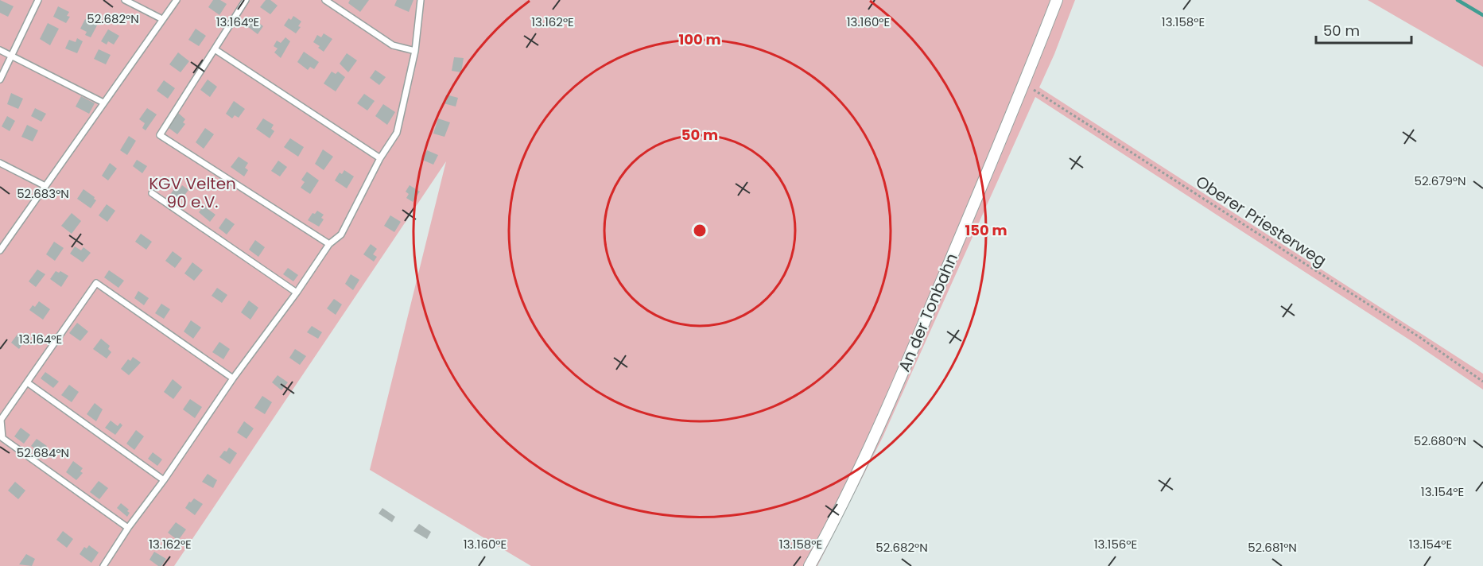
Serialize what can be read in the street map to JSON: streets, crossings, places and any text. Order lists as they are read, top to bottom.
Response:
{
  "streets": {
    "street": ["An der Tonbahn"],
    "path": ["Oberer Priesterweg"]
  },
  "crossings": [
    ["Oberer Priesterweg", "An der Tonbahn"]
  ],
  "parks": ["KGV Velten 90 e.V."],
  "scale_bar": "50 m",
  "coordinates": [
    "52.682°N",
    "13.164°E",
    "13.162°E",
    "13.160°E",
    "13.158°E",
    "52.679°N",
    "52.683°N",
    "52.680°N",
    "52.684°N",
    "13.154°E",
    "13.156°E",
    "52.681°N"
  ],
  "rings": ["100 m", "50 m", "150 m"]
}
